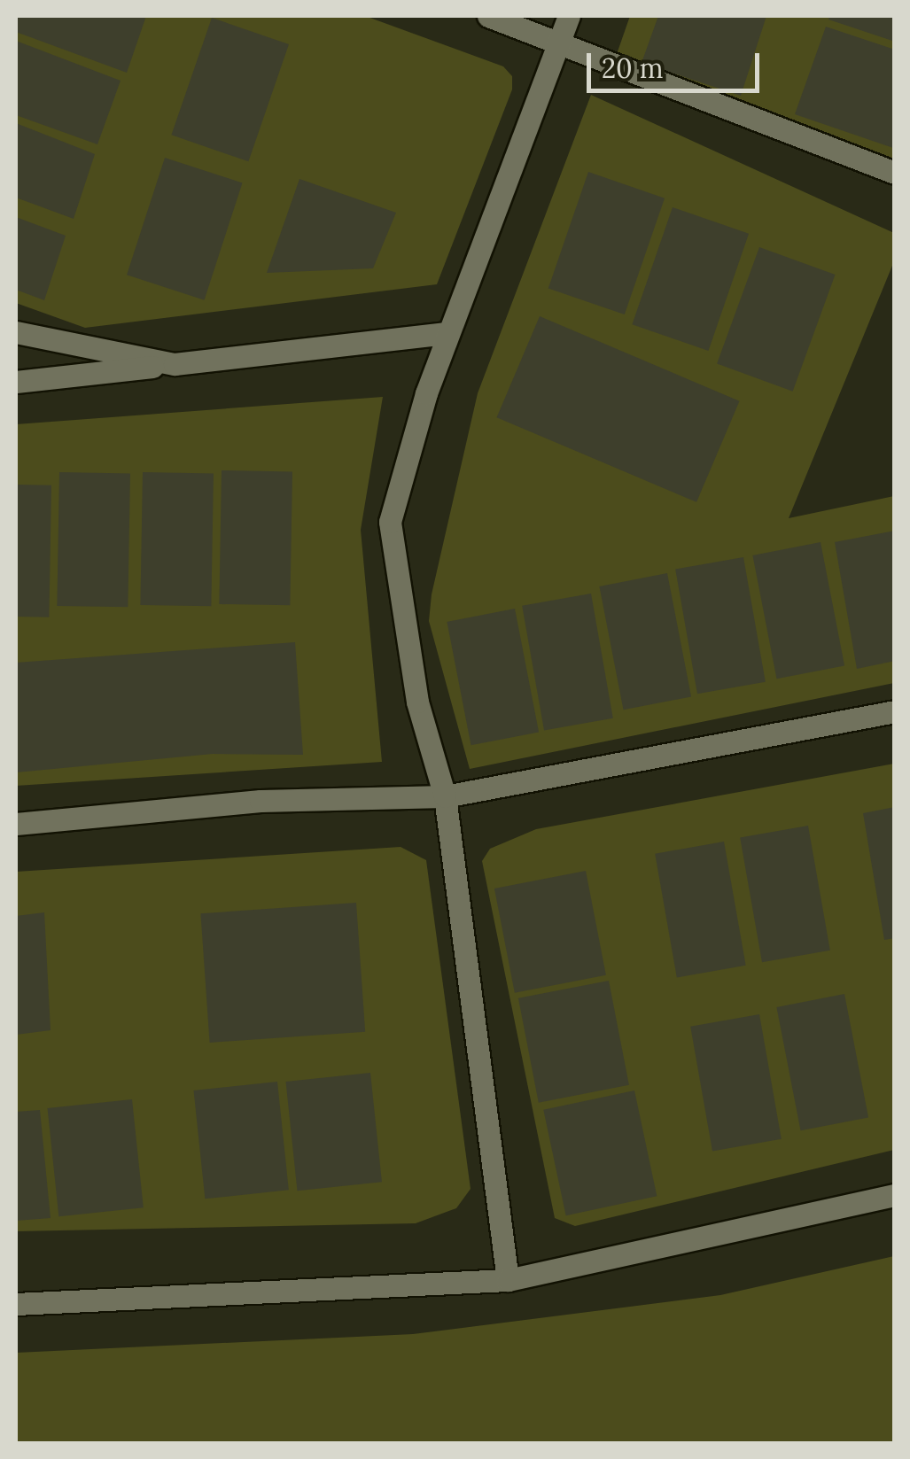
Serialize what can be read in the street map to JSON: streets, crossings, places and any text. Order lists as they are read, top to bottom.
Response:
{
  "scale_bar": "20 m"
}
